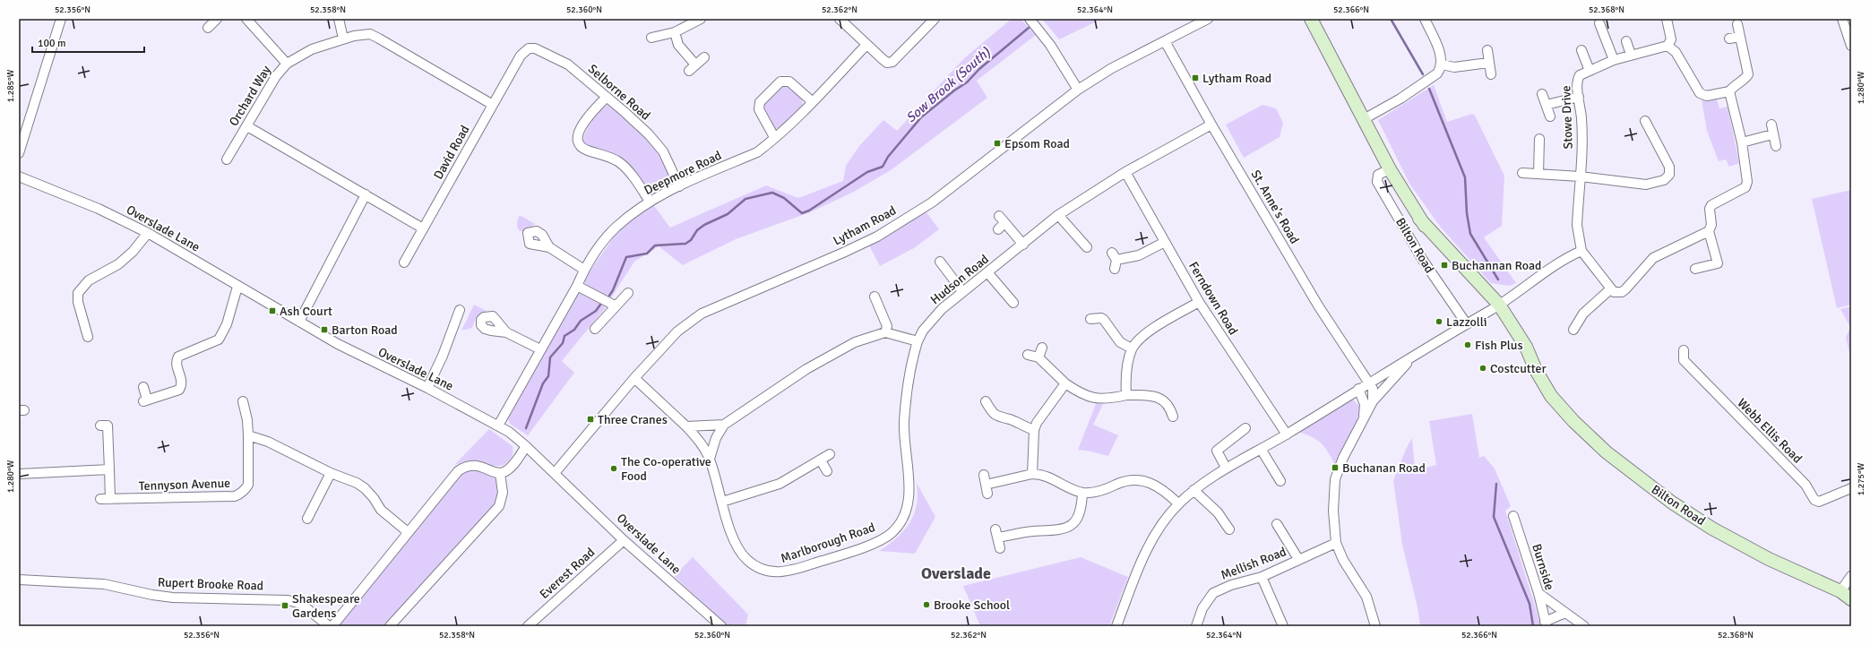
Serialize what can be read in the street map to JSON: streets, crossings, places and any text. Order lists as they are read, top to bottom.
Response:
{
  "streets": {
    "main road": ["Bilton Road"],
    "street": [
      "Selborne Road",
      "Orchard Way",
      "Stowe Drive",
      "David Road",
      "Deepmore Road",
      "St. Anne's Road",
      "Lytham Road",
      "Overslade Lane",
      "Hudson Road",
      "Ferndown Road",
      "Webb Ellis Road",
      "Tennyson Avenue",
      "Marlborough Road",
      "Mellish Road",
      "Burnside",
      "Everest Road",
      "Rupert Brooke Road"
    ]
  },
  "crossings": [
    ["Selborne Road", "David Road"],
    ["Selborne Road", "Deepmore Road"],
    ["Orchard Way", "David Road"],
    ["Deepmore Road", "Overslade Lane"],
    ["St. Anne's Road", "Lytham Road"],
    ["St. Anne's Road", "Hudson Road"],
    ["Lytham Road", "Overslade Lane"],
    ["Overslade Lane", "Everest Road"],
    ["Hudson Road", "Ferndown Road"],
    ["Hudson Road", "Marlborough Road"]
  ],
  "districts": ["Overslade"],
  "water": ["Sow Brook (South)"],
  "places": {
    "transit": [
      "Lytham Road",
      "Epsom Road",
      "Buchannan Road",
      "Ash Court",
      "Barton Road",
      "Three Cranes",
      "Buchanan Road",
      "Shakespeare Gardens"
    ],
    "other": [
      "Lazzolli",
      "Fish Plus",
      "Costcutter",
      "The Co-operative Food",
      "Brooke School"
    ]
  },
  "scale_bar": "100 m",
  "coordinates": [
    "52.356°N",
    "52.358°N",
    "52.360°N",
    "52.362°N",
    "52.364°N",
    "52.366°N",
    "52.368°N",
    "1.285°W",
    "1.280°W",
    "1.275°W"
  ]
}
